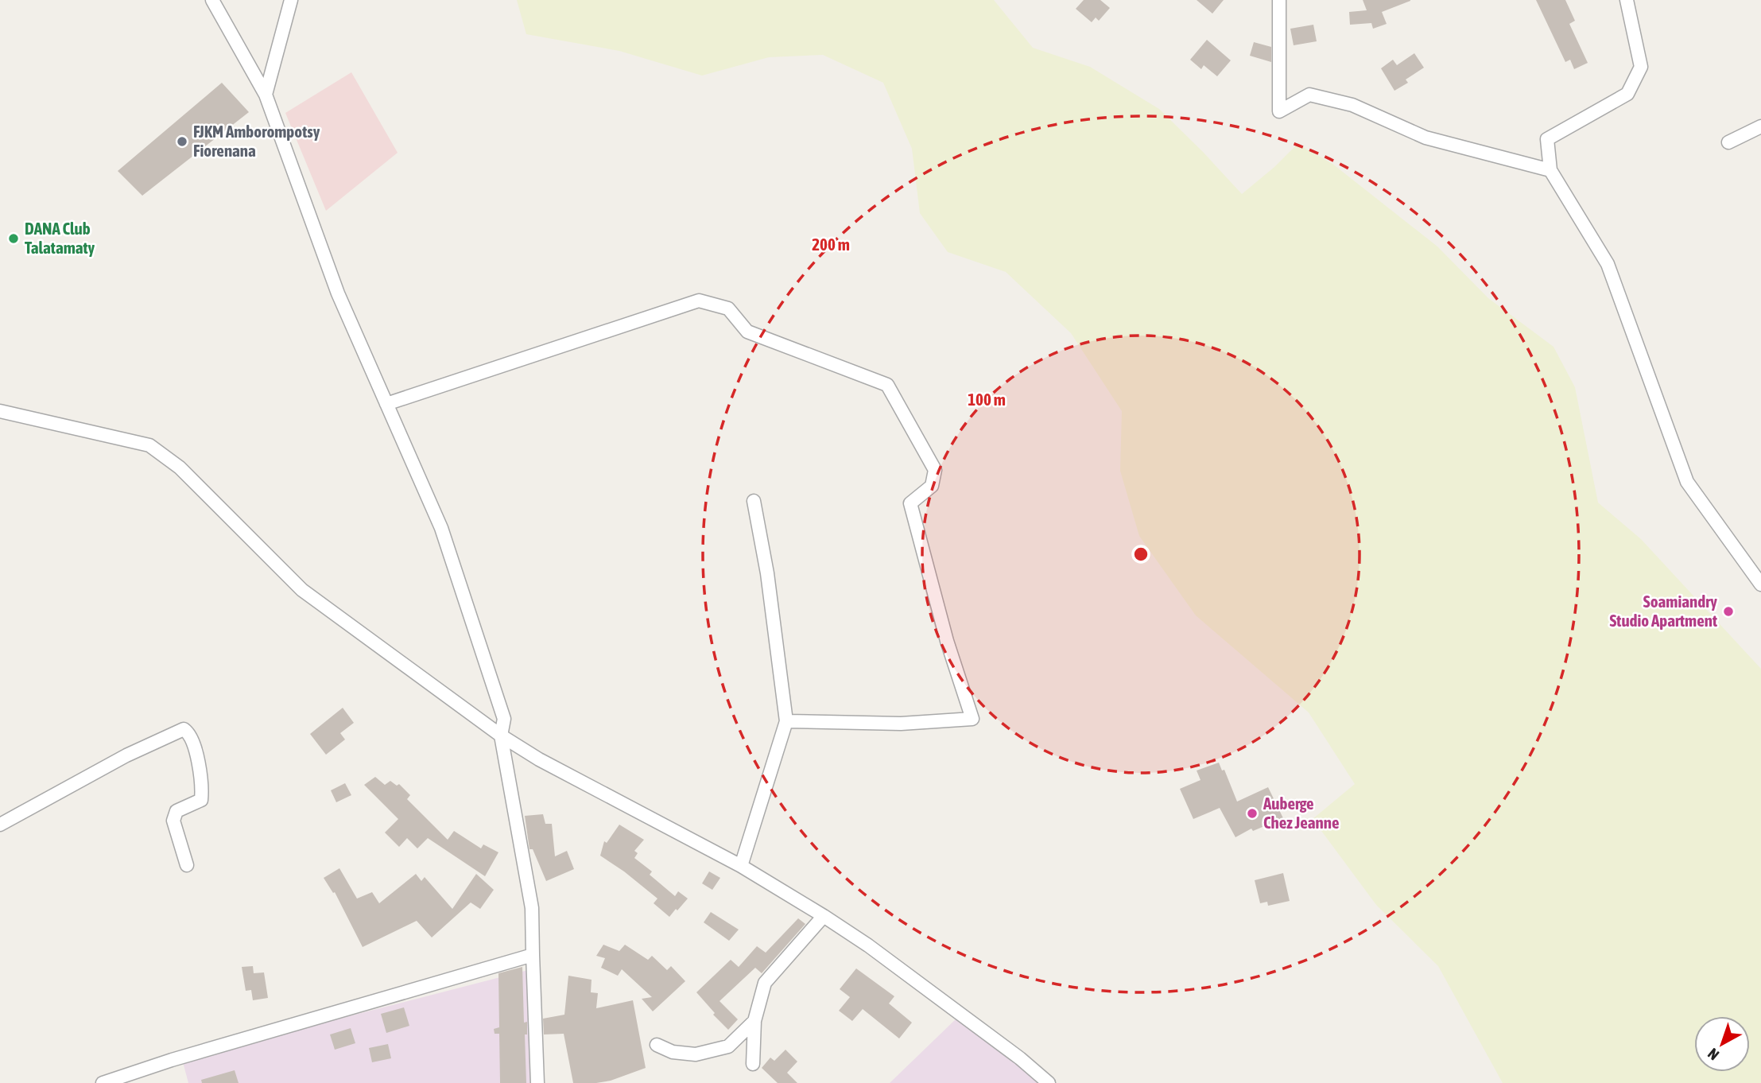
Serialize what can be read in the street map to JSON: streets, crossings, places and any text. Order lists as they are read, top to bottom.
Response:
{
  "places": [
    "FJKM Amborompotsy Fiorenana",
    "DANA Club Talatamaty",
    "Soamiandry Studio Apartment",
    "Auberge Chez Jeanne"
  ],
  "north": "bottom left",
  "rings": ["200 m", "100 m"]
}
